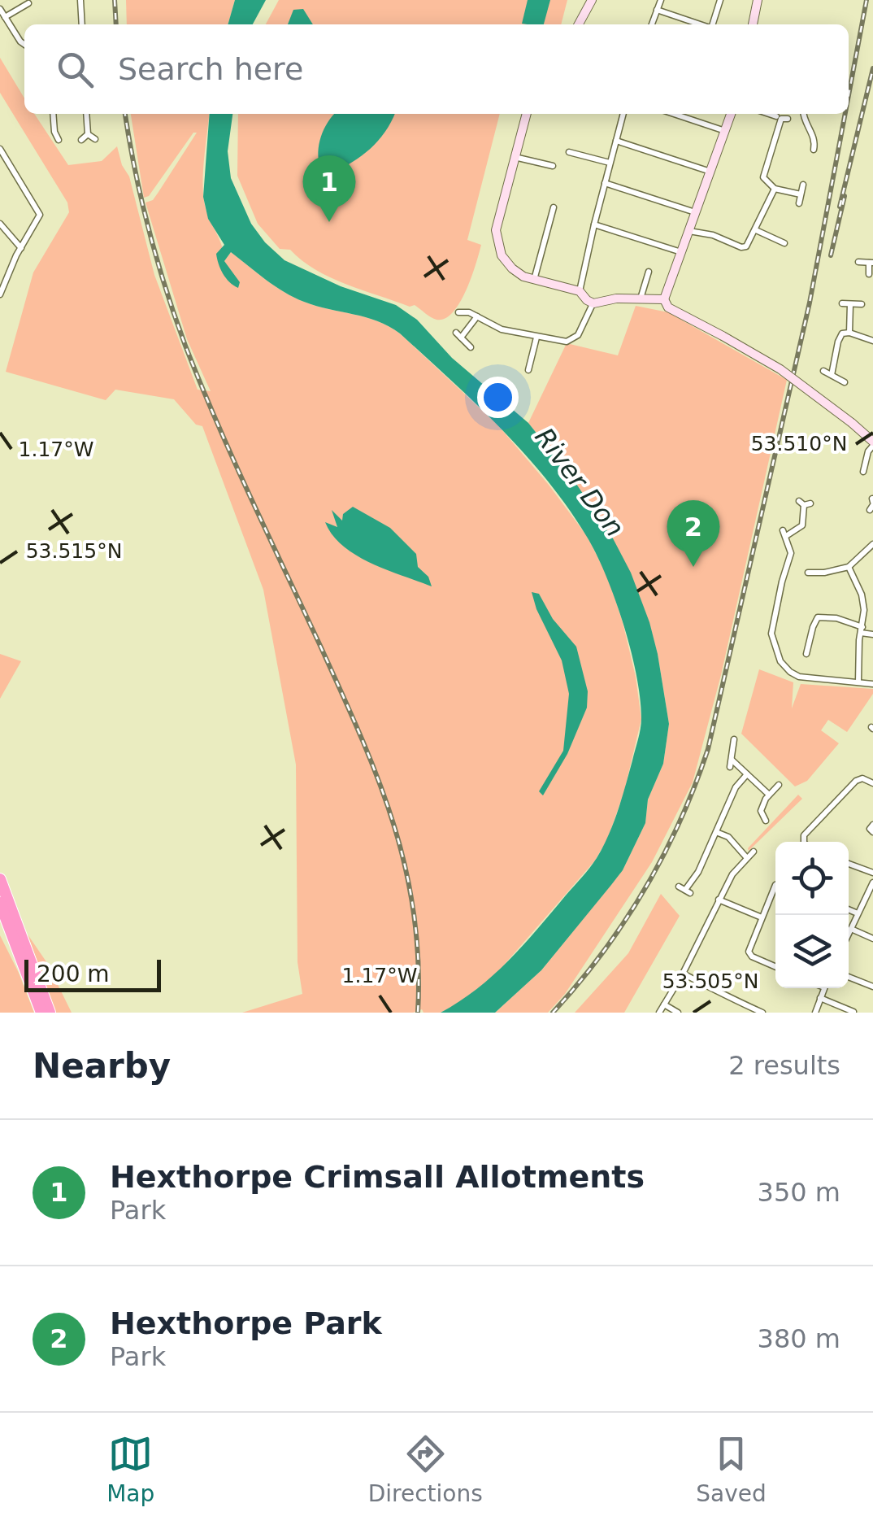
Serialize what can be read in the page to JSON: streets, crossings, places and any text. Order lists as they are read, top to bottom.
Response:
{
  "water": ["River Don"],
  "scale_bar": "200 m",
  "page": {
    "search": "Search here",
    "pins": ["1", "2"],
    "scale": "200 m",
    "heading": ["Nearby", "2 results"],
    "list": [
      {
        "mark": "1",
        "name": "Hexthorpe Crimsall Allotments",
        "note": "Park",
        "value": "350 m"
      },
      {
        "mark": "2",
        "name": "Hexthorpe Park",
        "note": "Park",
        "value": "380 m"
      }
    ],
    "nav": ["Map", "Directions", "Saved"]
  },
  "coordinates": [
    "53.510°N",
    "1.17°W",
    "53.515°N",
    "53.505°N"
  ]
}
